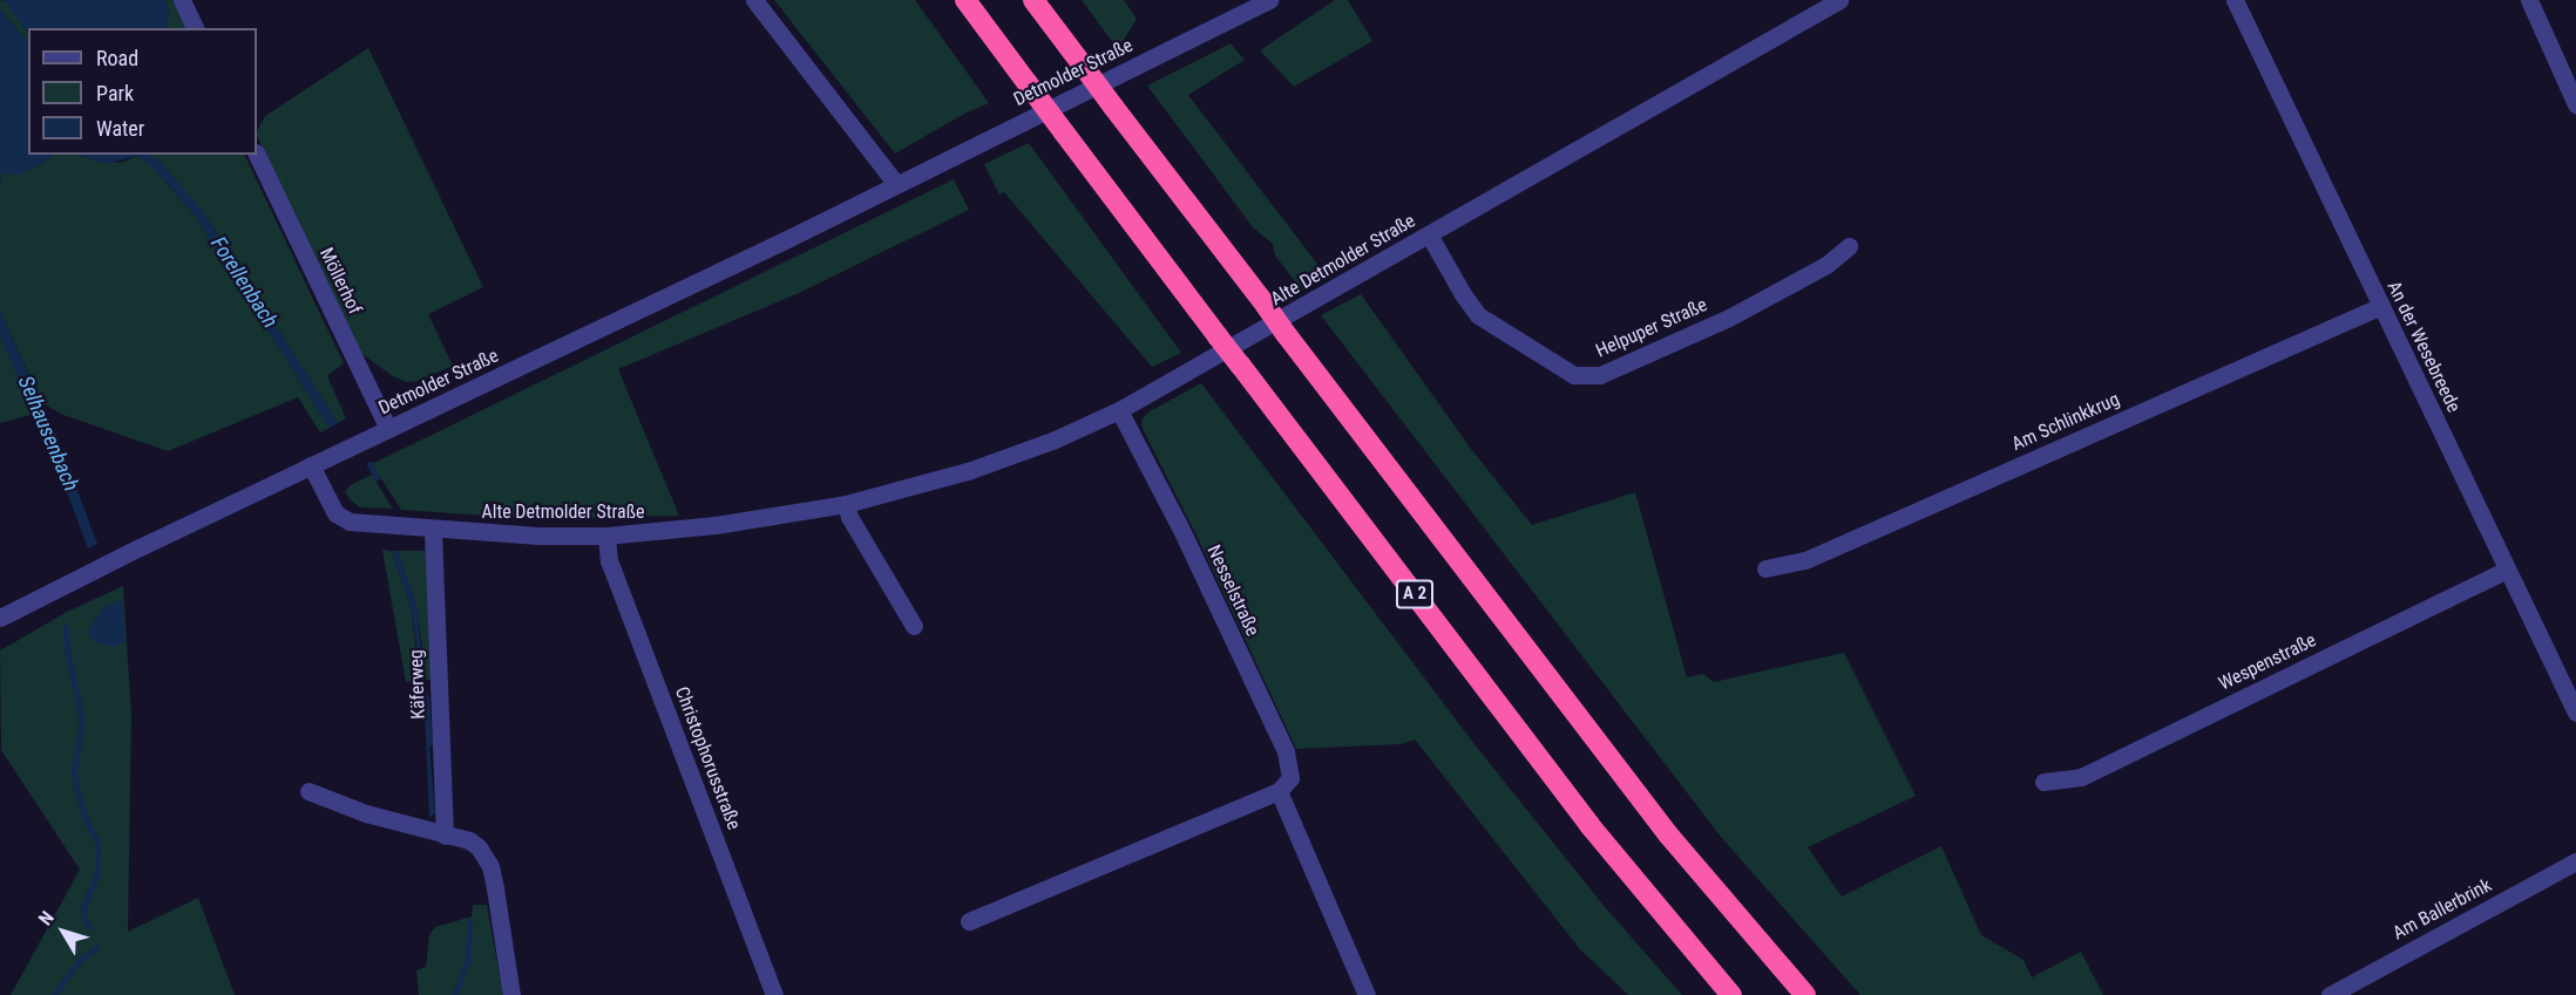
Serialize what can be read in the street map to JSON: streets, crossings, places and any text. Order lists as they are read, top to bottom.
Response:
{
  "streets": {
    "highway": ["A 2"],
    "street": [
      "Detmolder Straße",
      "Alte Detmolder Straße",
      "Möllerhof",
      "Helpuper Straße",
      "An der Wesebreede",
      "Am Schlinkkrug",
      "Nesselstraße",
      "Wespenstraße",
      "Käferweg",
      "Christophorusstraße",
      "Am Ballerbrink"
    ]
  },
  "crossings": [
    ["Detmolder Straße", "Alte Detmolder Straße"],
    ["Detmolder Straße", "Möllerhof"],
    ["Alte Detmolder Straße", "Helpuper Straße"],
    ["Alte Detmolder Straße", "Nesselstraße"],
    ["Alte Detmolder Straße", "Käferweg"],
    ["Alte Detmolder Straße", "Christophorusstraße"],
    ["An der Wesebreede", "Am Schlinkkrug"],
    ["An der Wesebreede", "Wespenstraße"]
  ],
  "water": ["Forellenbach", "Selhausenbach"],
  "legend": ["Road", "Park", "Water"],
  "north": "top left"
}
